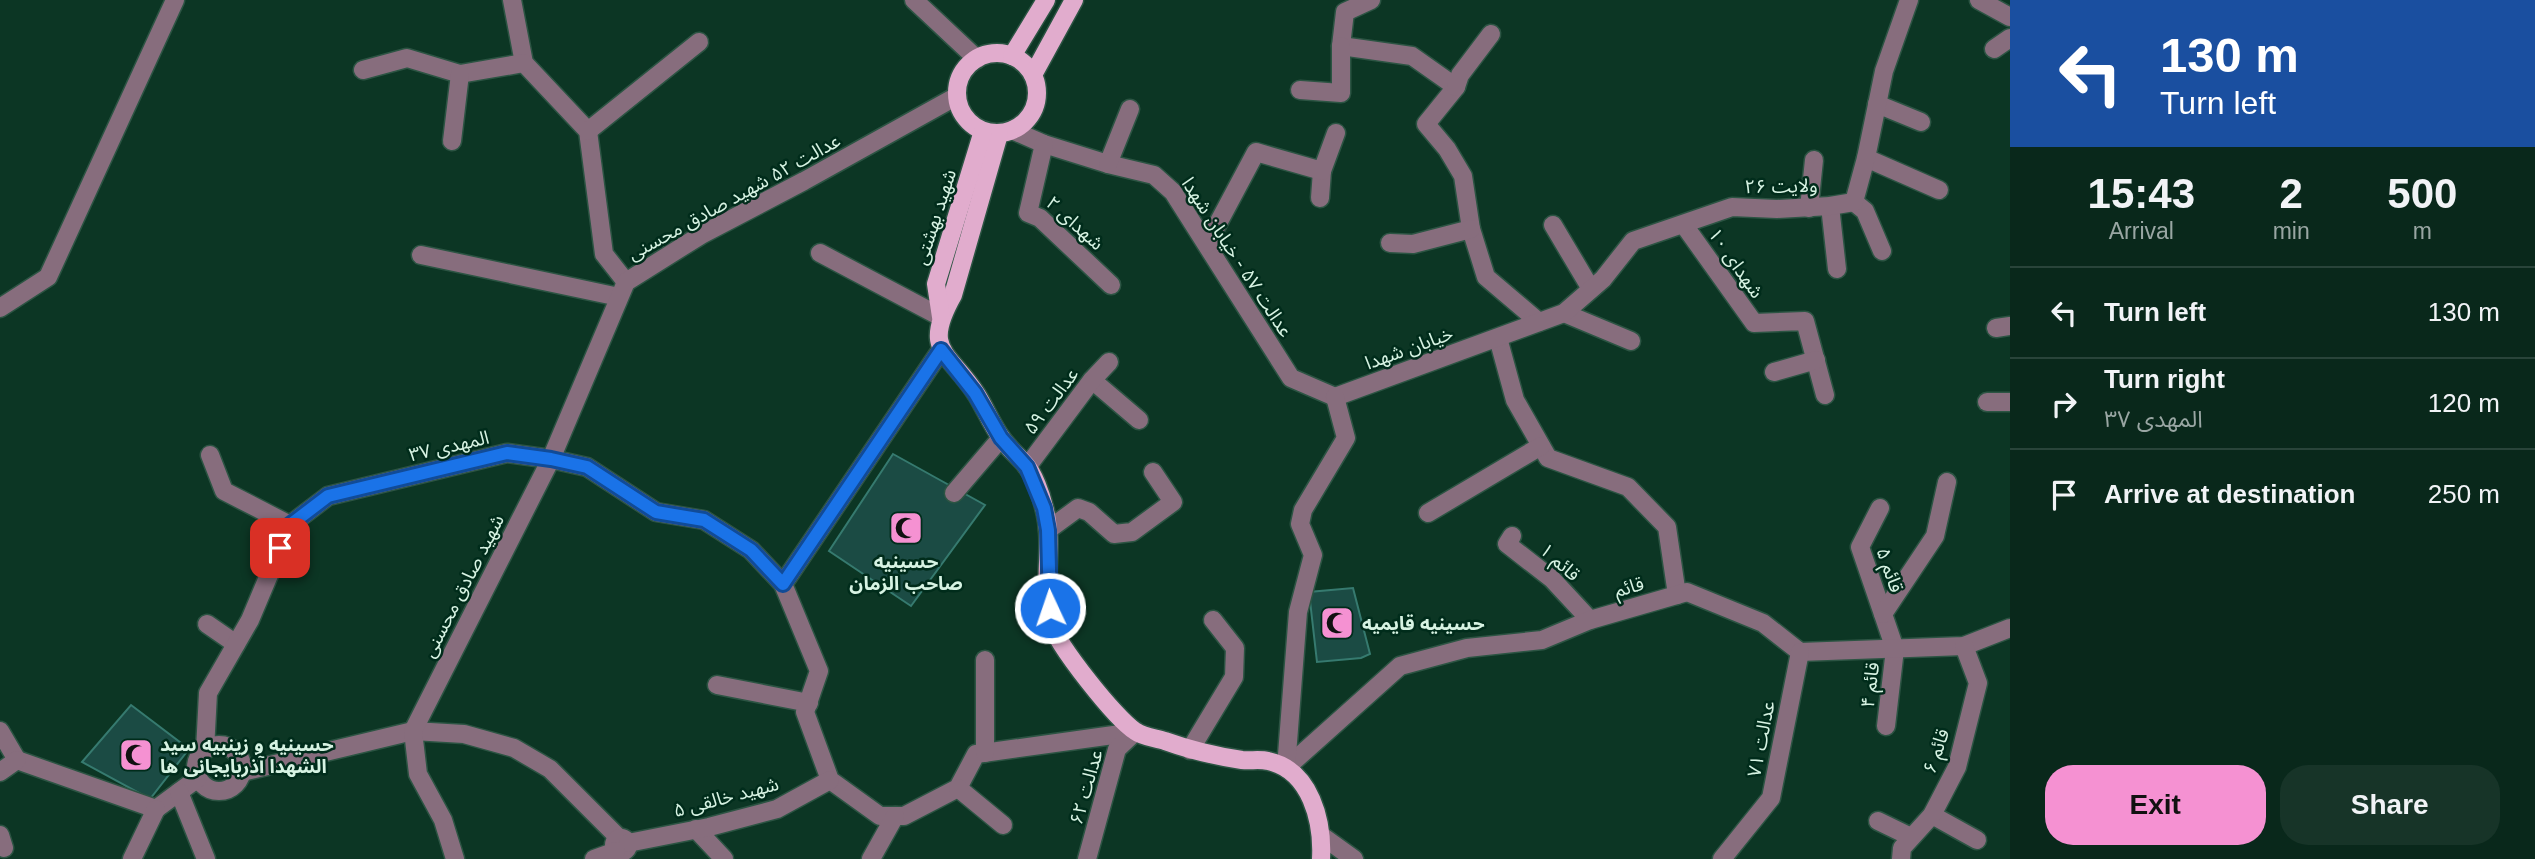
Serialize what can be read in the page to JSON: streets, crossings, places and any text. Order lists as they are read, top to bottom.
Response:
{
  "streets": {
    "main road": ["شهید بهشتی"],
    "street": [
      "ولایت ۲۶",
      "عدالت ۵۲ شهید صادق محسنی",
      "شهدای ۲",
      "عدالت ۵۷ - خیابان شهدا",
      "شهدای ۱۰",
      "خیابان شهدا",
      "عدالت ۵۹",
      "المهدی ۳۷",
      "قائم ۱",
      "قائم ۵",
      "شهید صادق محسنی",
      "قائم",
      "قائم ۴",
      "عدالت ۷۱",
      "قائم ۶",
      "عدالت ۶۲",
      "شهید خالقی ۵"
    ]
  },
  "crossings": [
    ["ولایت ۲۶", "شهدای ۱۰"],
    ["ولایت ۲۶", "خیابان شهدا"],
    ["عدالت ۵۲ شهید صادق محسنی", "شهید بهشتی"],
    ["عدالت ۵۲ شهید صادق محسنی", "عدالت ۵۷ - خیابان شهدا"],
    ["شهید بهشتی", "عدالت ۵۷ - خیابان شهدا"],
    ["شهدای ۲", "عدالت ۵۷ - خیابان شهدا"],
    ["عدالت ۵۷ - خیابان شهدا", "خیابان شهدا"],
    ["المهدی ۳۷", "شهید صادق محسنی"],
    ["قائم ۱", "قائم"],
    ["قائم ۵", "قائم ۴"],
    ["قائم", "عدالت ۷۱"]
  ],
  "places": {
    "mosque": ["حسینیه صاحب الزمان", "حسینیه قایمیه", "حسینیه و زینبیه سید الشهدا آذربایجانی ها"]
  },
  "page": {
    "turn": ["130 m", "Turn left"],
    "eta": [
      "15:43",
      "Arrival",
      "2",
      "min",
      "500",
      "m"
    ],
    "list": [
      {
        "name": "Turn left",
        "value": "130 m"
      },
      {
        "name": "Turn right",
        "note": "المهدی ۳۷",
        "value": "120 m"
      },
      {
        "name": "Arrive at destination",
        "value": "250 m"
      }
    ],
    "buttons": ["Exit", "Share"]
  }
}
